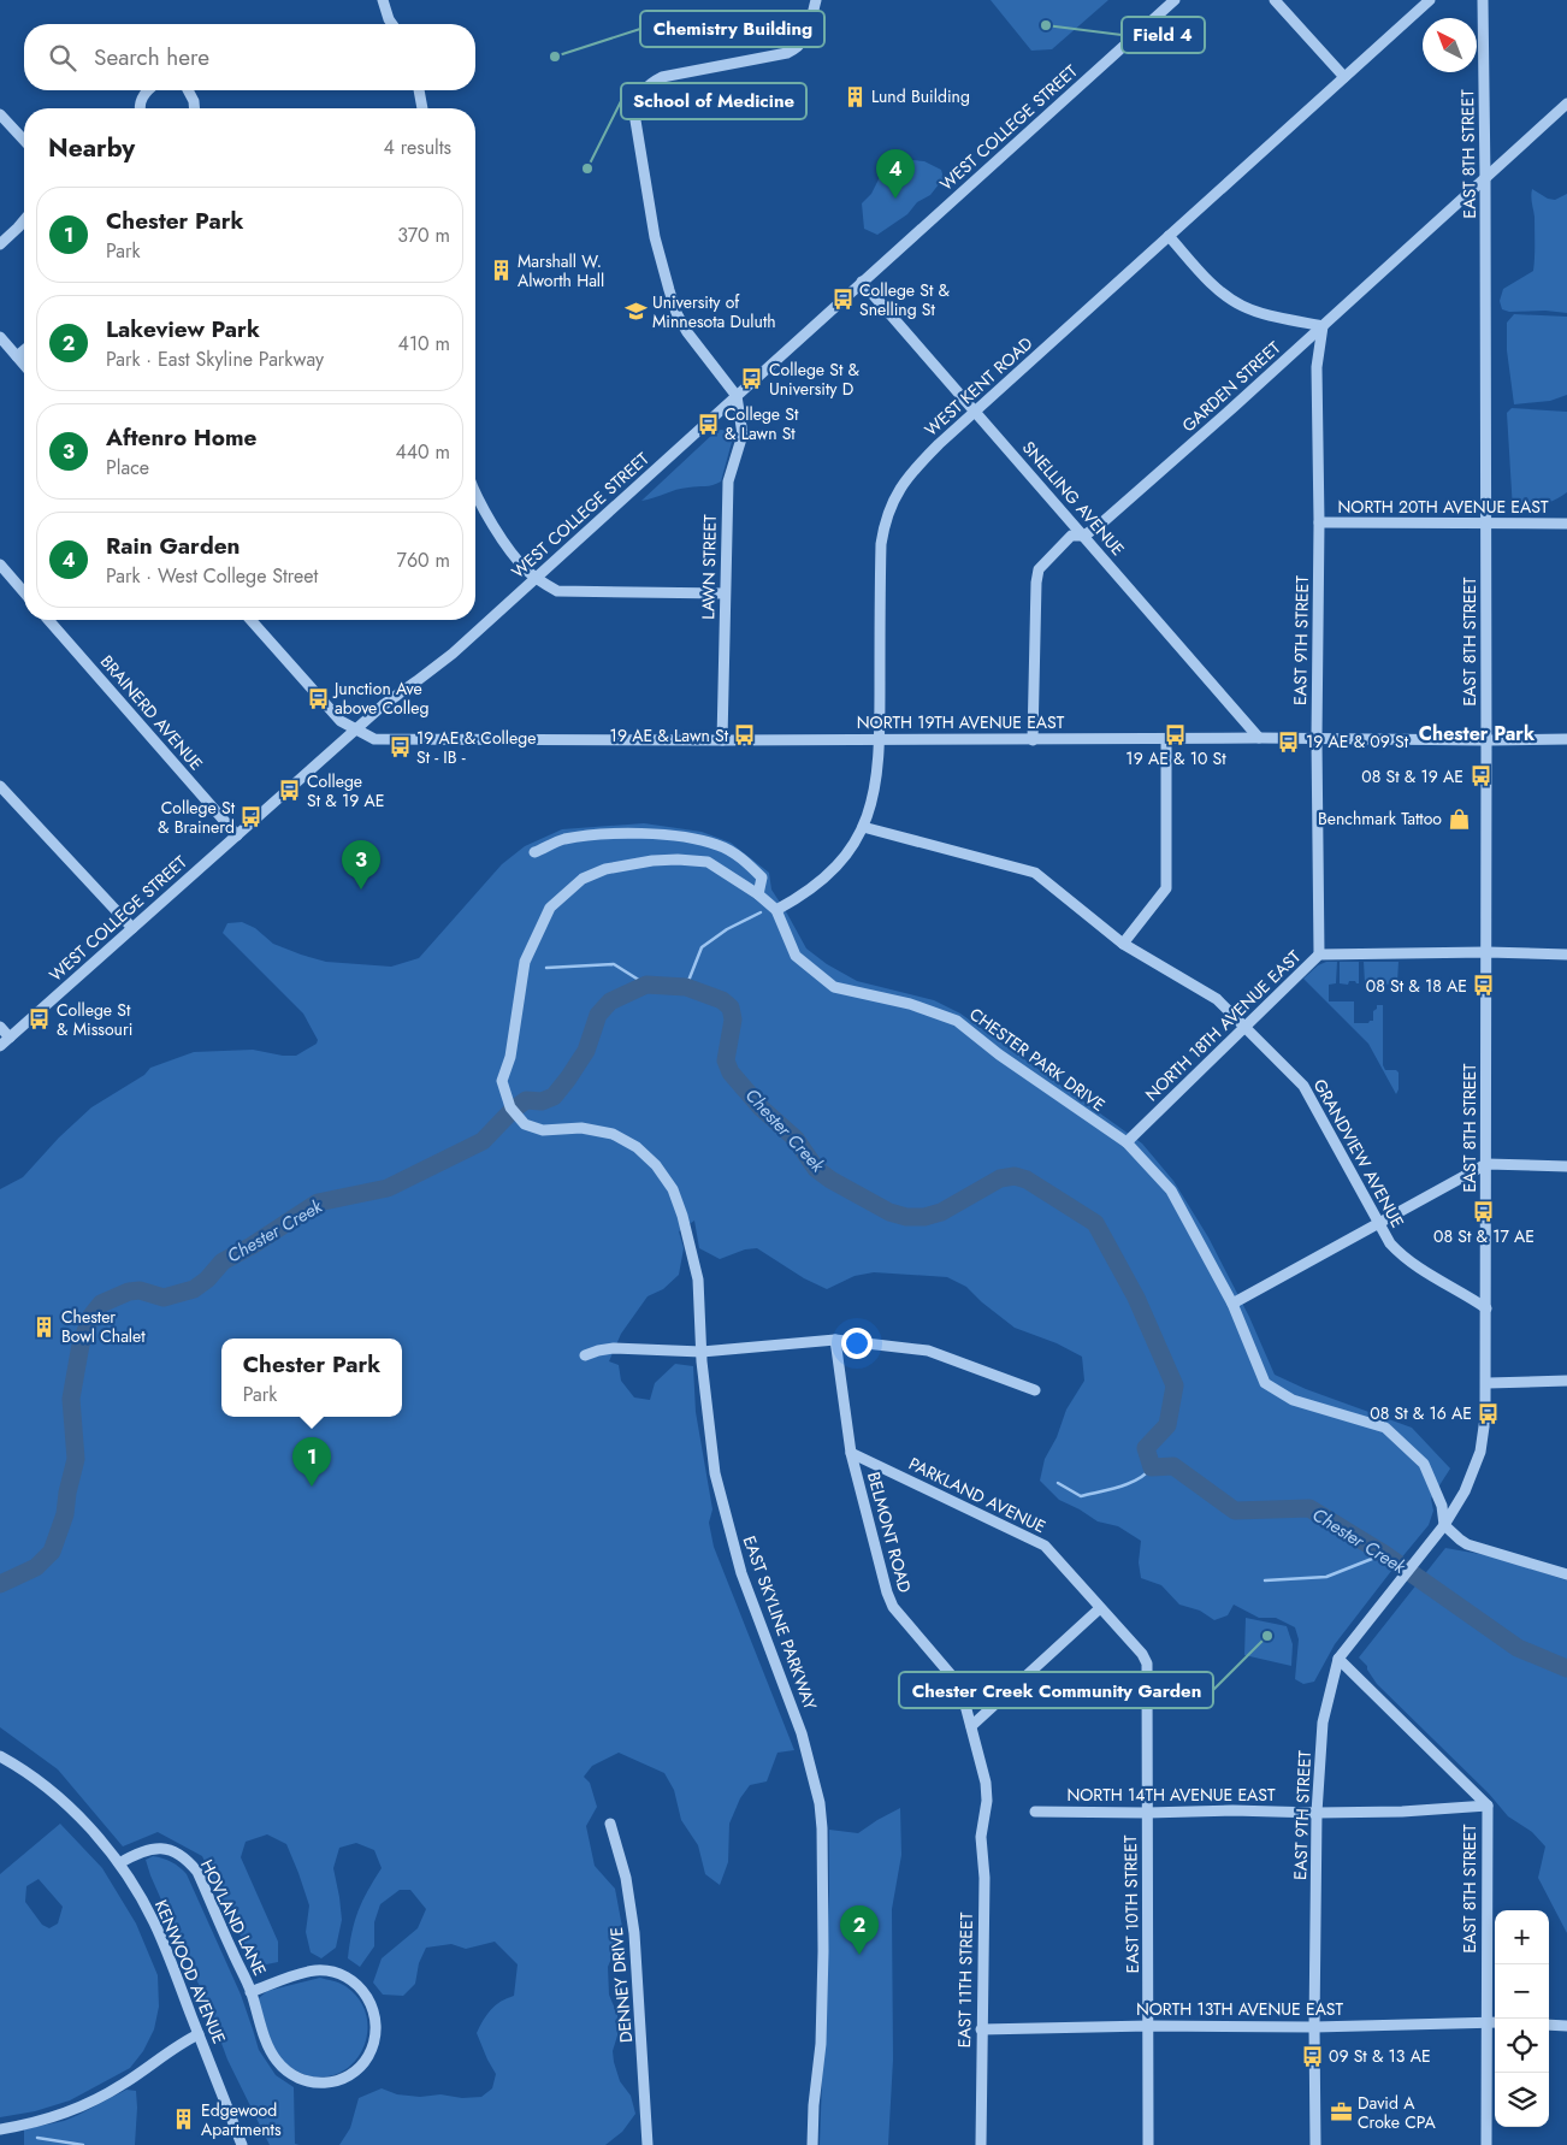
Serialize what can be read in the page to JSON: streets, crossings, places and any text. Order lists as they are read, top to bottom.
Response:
{
  "streets": {
    "street": [
      "WEST COLLEGE STREET",
      "EAST 8TH STREET",
      "WEST KENT ROAD",
      "GARDEN STREET",
      "SNELLING AVENUE",
      "NORTH 20TH AVENUE EAST",
      "LAWN STREET",
      "EAST 9TH STREET",
      "BRAINERD AVENUE",
      "NORTH 19TH AVENUE EAST",
      "NORTH 18TH AVENUE EAST",
      "CHESTER PARK DRIVE",
      "GRANDVIEW AVENUE",
      "PARKLAND AVENUE",
      "BELMONT ROAD",
      "EAST SKYLINE PARKWAY",
      "NORTH 14TH AVENUE EAST",
      "EAST 10TH STREET",
      "HOVLAND LANE",
      "KENWOOD AVENUE",
      "EAST 11TH STREET",
      "DENNEY DRIVE",
      "NORTH 13TH AVENUE EAST"
    ]
  },
  "crossings": [
    ["WEST COLLEGE STREET", "SNELLING AVENUE"],
    ["WEST COLLEGE STREET", "LAWN STREET"],
    ["WEST COLLEGE STREET", "BRAINERD AVENUE"],
    ["WEST COLLEGE STREET", "NORTH 19TH AVENUE EAST"],
    ["EAST 8TH STREET", "GARDEN STREET"],
    ["EAST 8TH STREET", "NORTH 20TH AVENUE EAST"],
    ["EAST 8TH STREET", "EAST 9TH STREET"],
    ["EAST 8TH STREET", "NORTH 19TH AVENUE EAST"],
    ["EAST 8TH STREET", "NORTH 18TH AVENUE EAST"],
    ["EAST 8TH STREET", "CHESTER PARK DRIVE"],
    ["EAST 8TH STREET", "GRANDVIEW AVENUE"],
    ["EAST 8TH STREET", "NORTH 14TH AVENUE EAST"],
    ["EAST 8TH STREET", "NORTH 13TH AVENUE EAST"],
    ["WEST KENT ROAD", "SNELLING AVENUE"],
    ["WEST KENT ROAD", "NORTH 19TH AVENUE EAST"],
    ["WEST KENT ROAD", "CHESTER PARK DRIVE"],
    ["WEST KENT ROAD", "GRANDVIEW AVENUE"],
    ["GARDEN STREET", "SNELLING AVENUE"],
    ["GARDEN STREET", "EAST 9TH STREET"],
    ["GARDEN STREET", "NORTH 19TH AVENUE EAST"],
    ["SNELLING AVENUE", "NORTH 19TH AVENUE EAST"],
    ["NORTH 20TH AVENUE EAST", "EAST 9TH STREET"],
    ["LAWN STREET", "NORTH 19TH AVENUE EAST"],
    ["EAST 9TH STREET", "NORTH 19TH AVENUE EAST"],
    ["EAST 9TH STREET", "NORTH 18TH AVENUE EAST"],
    ["EAST 9TH STREET", "CHESTER PARK DRIVE"],
    ["EAST 9TH STREET", "NORTH 14TH AVENUE EAST"],
    ["EAST 9TH STREET", "NORTH 13TH AVENUE EAST"],
    ["NORTH 18TH AVENUE EAST", "CHESTER PARK DRIVE"],
    ["NORTH 18TH AVENUE EAST", "GRANDVIEW AVENUE"],
    ["CHESTER PARK DRIVE", "EAST SKYLINE PARKWAY"],
    ["PARKLAND AVENUE", "BELMONT ROAD"],
    ["PARKLAND AVENUE", "EAST 10TH STREET"],
    ["BELMONT ROAD", "EAST 11TH STREET"],
    ["NORTH 14TH AVENUE EAST", "EAST 10TH STREET"],
    ["EAST 10TH STREET", "NORTH 13TH AVENUE EAST"],
    ["HOVLAND LANE", "KENWOOD AVENUE"],
    ["EAST 11TH STREET", "NORTH 13TH AVENUE EAST"]
  ],
  "districts": ["Chester Park"],
  "water": ["Chester Creek"],
  "places": {
    "other": [
      "Field 4",
      "Chemistry Building",
      "School of Medicine",
      "Chester Creek Community Garden"
    ],
    "building": [
      "Lund Building",
      "Marshall W. Alworth Hall",
      "Chester Bowl Chalet",
      "Edgewood Apartments"
    ],
    "bus stop": [
      "College St & Snelling St",
      "College St & University D",
      "College St & Lawn St",
      "Junction Ave above Colleg",
      "19 AE & 10 St",
      "19 AE & Lawn St",
      "19 AE & 09 St",
      "19 AE & College St - IB -",
      "08 St & 19 AE",
      "College St & 19 AE",
      "College St & Brainerd",
      "08 St & 18 AE",
      "College St & Missouri",
      "08 St & 17 AE",
      "08 St & 16 AE",
      "09 St & 13 AE"
    ],
    "school or university": ["University of Minnesota Duluth"],
    "shop": ["Benchmark Tattoo"],
    "office": ["David A Croke CPA"]
  },
  "north": "top left",
  "page": {
    "search": "Search here",
    "heading": ["Nearby", "4 results"],
    "pins": [
      "4",
      "3",
      "1",
      "2"
    ],
    "list": [
      {
        "mark": "1",
        "name": "Chester Park",
        "note": "Park",
        "value": "370 m"
      },
      {
        "mark": "2",
        "name": "Lakeview Park",
        "note": "Park · East Skyline Parkway",
        "value": "410 m"
      },
      {
        "mark": "3",
        "name": "Aftenro Home",
        "note": "Place",
        "value": "440 m"
      },
      {
        "mark": "4",
        "name": "Rain Garden",
        "note": "Park · West College Street",
        "value": "760 m"
      }
    ],
    "popup": ["Chester Park", "Park"],
    "map_buttons": ["+", "−"]
  }
}
